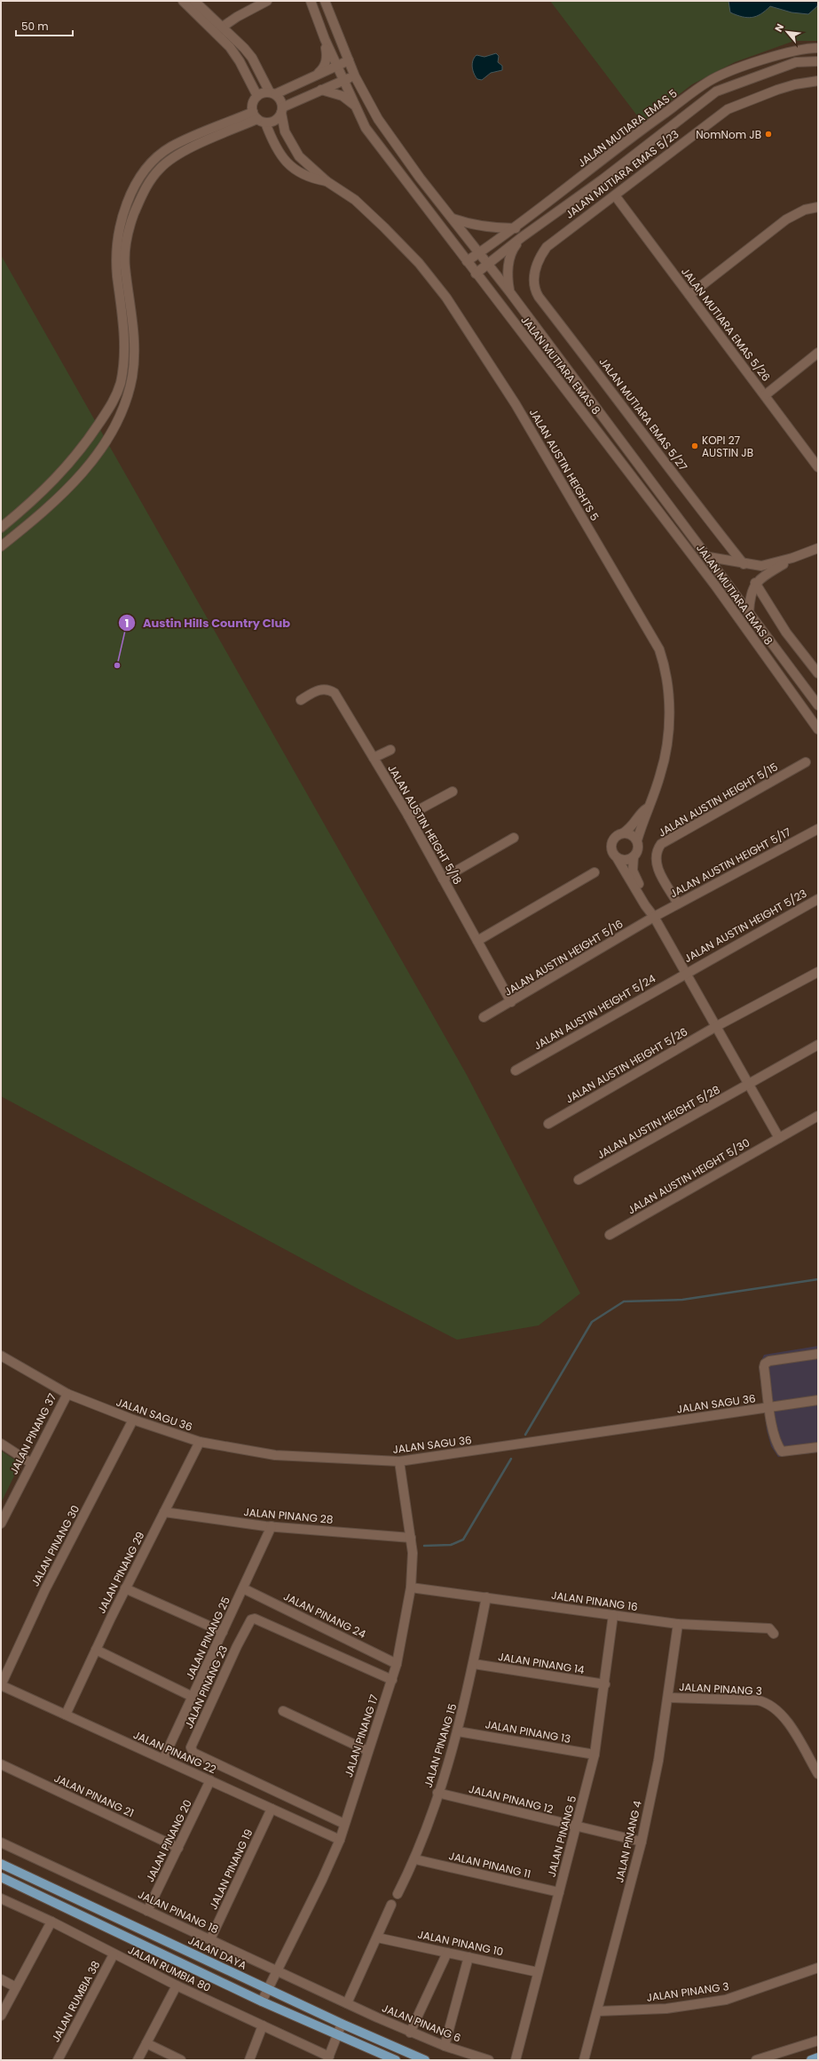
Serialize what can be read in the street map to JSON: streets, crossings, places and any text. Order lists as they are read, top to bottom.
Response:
{
  "streets": {
    "main road": ["JALAN DAYA"],
    "street": [
      "JALAN MUTIARA EMAS 5",
      "JALAN MUTIARA EMAS 5/23",
      "JALAN MUTIARA EMAS 5/26",
      "JALAN MUTIARA EMAS 8",
      "JALAN MUTIARA EMAS 5/27",
      "JALAN AUSTIN HEIGHTS 5",
      "JALAN AUSTIN HEIGHT 5/15",
      "JALAN AUSTIN HEIGHT 5/18",
      "JALAN AUSTIN HEIGHT 5/17",
      "JALAN AUSTIN HEIGHT 5/23",
      "JALAN AUSTIN HEIGHT 5/16",
      "JALAN AUSTIN HEIGHT 5/24",
      "JALAN AUSTIN HEIGHT 5/26",
      "JALAN AUSTIN HEIGHT 5/28",
      "JALAN AUSTIN HEIGHT 5/30",
      "JALAN SAGU 36",
      "JALAN PINANG 37",
      "JALAN PINANG 28",
      "JALAN PINANG 30",
      "JALAN PINANG 29",
      "JALAN PINANG 16",
      "JALAN PINANG 24",
      "JALAN PINANG 25",
      "JALAN PINANG 14",
      "JALAN PINANG 23",
      "JALAN PINANG 3",
      "JALAN PINANG 13",
      "JALAN PINANG 17",
      "JALAN PINANG 15",
      "JALAN PINANG 22",
      "JALAN PINANG 21",
      "JALAN PINANG 12",
      "JALAN PINANG 5",
      "JALAN PINANG 20",
      "JALAN PINANG 4",
      "JALAN PINANG 11",
      "JALAN PINANG 19",
      "JALAN PINANG 18",
      "JALAN PINANG 10",
      "JALAN RUMBIA 80",
      "JALAN RUMBIA 38",
      "JALAN PINANG 6"
    ]
  },
  "crossings": [
    ["JALAN MUTIARA EMAS 5", "JALAN MUTIARA EMAS 8"],
    ["JALAN MUTIARA EMAS 5/23", "JALAN MUTIARA EMAS 5/26"],
    ["JALAN MUTIARA EMAS 5/23", "JALAN MUTIARA EMAS 5/27"],
    ["JALAN AUSTIN HEIGHT 5/15", "JALAN AUSTIN HEIGHT 5/17"],
    ["JALAN AUSTIN HEIGHT 5/18", "JALAN AUSTIN HEIGHT 5/16"],
    ["JALAN AUSTIN HEIGHT 5/17", "JALAN AUSTIN HEIGHT 5/16"],
    ["JALAN AUSTIN HEIGHT 5/23", "JALAN AUSTIN HEIGHT 5/24"],
    ["JALAN SAGU 36", "JALAN PINANG 37"],
    ["JALAN SAGU 36", "JALAN PINANG 30"],
    ["JALAN SAGU 36", "JALAN PINANG 29"],
    ["JALAN SAGU 36", "JALAN PINANG 17"],
    ["JALAN PINANG 28", "JALAN PINANG 29"],
    ["JALAN PINANG 28", "JALAN PINANG 25"],
    ["JALAN PINANG 28", "JALAN PINANG 17"],
    ["JALAN PINANG 30", "JALAN PINANG 22"],
    ["JALAN PINANG 29", "JALAN PINANG 22"],
    ["JALAN PINANG 16", "JALAN PINANG 17"],
    ["JALAN PINANG 16", "JALAN PINANG 15"],
    ["JALAN PINANG 16", "JALAN PINANG 5"],
    ["JALAN PINANG 16", "JALAN PINANG 4"],
    ["JALAN PINANG 24", "JALAN PINANG 25"],
    ["JALAN PINANG 24", "JALAN PINANG 17"],
    ["JALAN PINANG 25", "JALAN PINANG 22"],
    ["JALAN PINANG 14", "JALAN PINANG 15"],
    ["JALAN PINANG 14", "JALAN PINANG 5"],
    ["JALAN PINANG 23", "JALAN PINANG 17"],
    ["JALAN PINANG 3", "JALAN PINANG 4"],
    ["JALAN PINANG 13", "JALAN PINANG 15"],
    ["JALAN PINANG 13", "JALAN PINANG 5"],
    ["JALAN PINANG 17", "JALAN PINANG 22"],
    ["JALAN PINANG 17", "JALAN PINANG 18"],
    ["JALAN PINANG 17", "JALAN DAYA"],
    ["JALAN PINANG 15", "JALAN PINANG 12"],
    ["JALAN PINANG 15", "JALAN PINANG 11"],
    ["JALAN PINANG 22", "JALAN PINANG 20"],
    ["JALAN PINANG 22", "JALAN PINANG 19"],
    ["JALAN PINANG 21", "JALAN PINANG 20"],
    ["JALAN PINANG 12", "JALAN PINANG 5"],
    ["JALAN PINANG 12", "JALAN PINANG 4"],
    ["JALAN PINANG 5", "JALAN PINANG 11"],
    ["JALAN PINANG 5", "JALAN PINANG 10"],
    ["JALAN PINANG 20", "JALAN PINANG 18"],
    ["JALAN PINANG 19", "JALAN PINANG 18"],
    ["JALAN PINANG 18", "JALAN PINANG 6"],
    ["JALAN RUMBIA 80", "JALAN RUMBIA 38"]
  ],
  "places": ["NomNom JB", "KOPI 27 AUSTIN JB", "Austin Hills Country Club"],
  "scale_bar": "50 m",
  "north": "top left"
}
